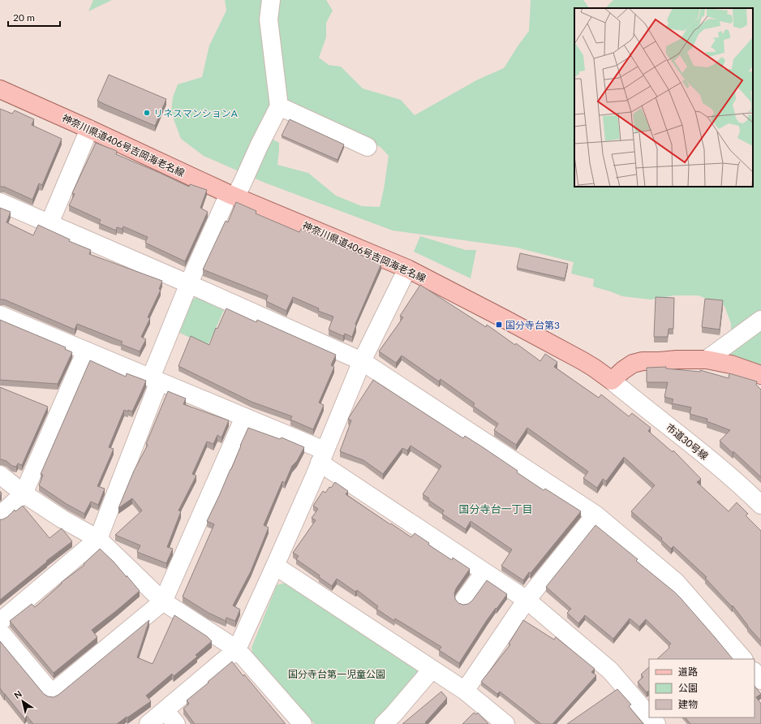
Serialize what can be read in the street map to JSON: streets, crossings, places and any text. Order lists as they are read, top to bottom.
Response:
{
  "streets": {
    "main road": ["神奈川県道406号吉岡海老名線"],
    "street": ["市道30号線"]
  },
  "crossings": [
    ["神奈川県道406号吉岡海老名線", "市道30号線"]
  ],
  "districts": ["国分寺台一丁目"],
  "parks": ["国分寺台第一児童公園"],
  "places": {
    "other": ["リネスマンションA"],
    "transit": ["国分寺台第3"]
  },
  "legend": ["道路", "公園", "建物"],
  "scale_bar": "20 m",
  "north": "top left"
}
